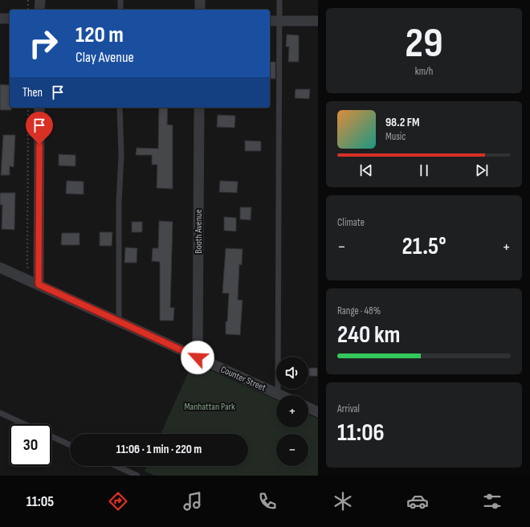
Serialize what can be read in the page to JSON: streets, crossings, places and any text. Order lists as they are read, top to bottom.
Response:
{
  "streets": {
    "street": ["Booth Avenue", "Counter Street"]
  },
  "crossings": [
    ["Booth Avenue", "Counter Street"]
  ],
  "parks": ["Manhattan Park"],
  "page": {
    "tile": [
      ["29", "km/h"],
      "Climate",
      ["Range · 48%", "240 km"],
      ["Arrival", "11:06"]
    ],
    "turn": ["120 m", "Clay Avenue"],
    "then": "Then",
    "song": ["98.2 FM", "Music"],
    "heat": ["−", "21.5°", "+"],
    "map_buttons": ["+", "−"],
    "limit": "30",
    "trip": "11:06 · 1 min · 220 m",
    "tabs": "11:05"
  }
}
